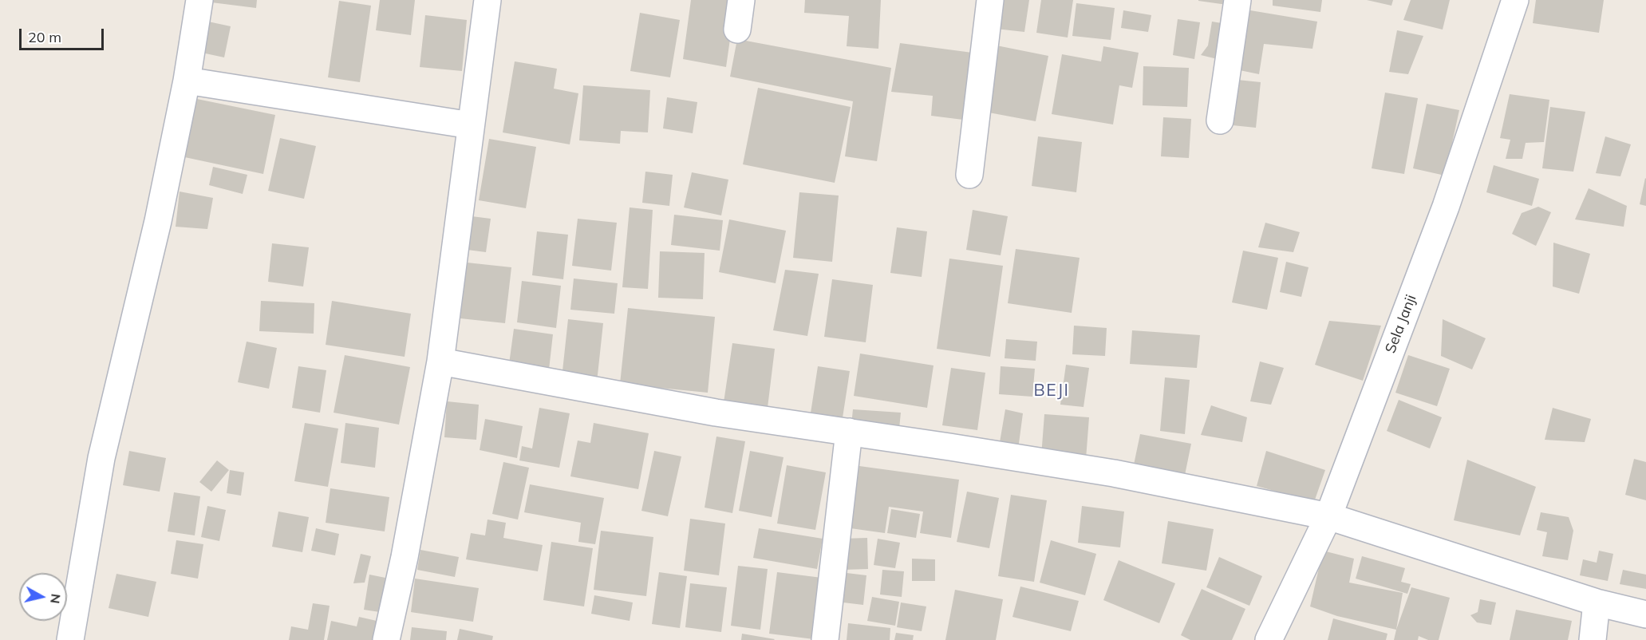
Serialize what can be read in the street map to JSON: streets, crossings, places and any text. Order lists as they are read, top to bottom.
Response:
{
  "streets": {
    "street": ["Sela Janji"]
  },
  "districts": ["BEJI"],
  "scale_bar": "20 m",
  "north": "right"
}
